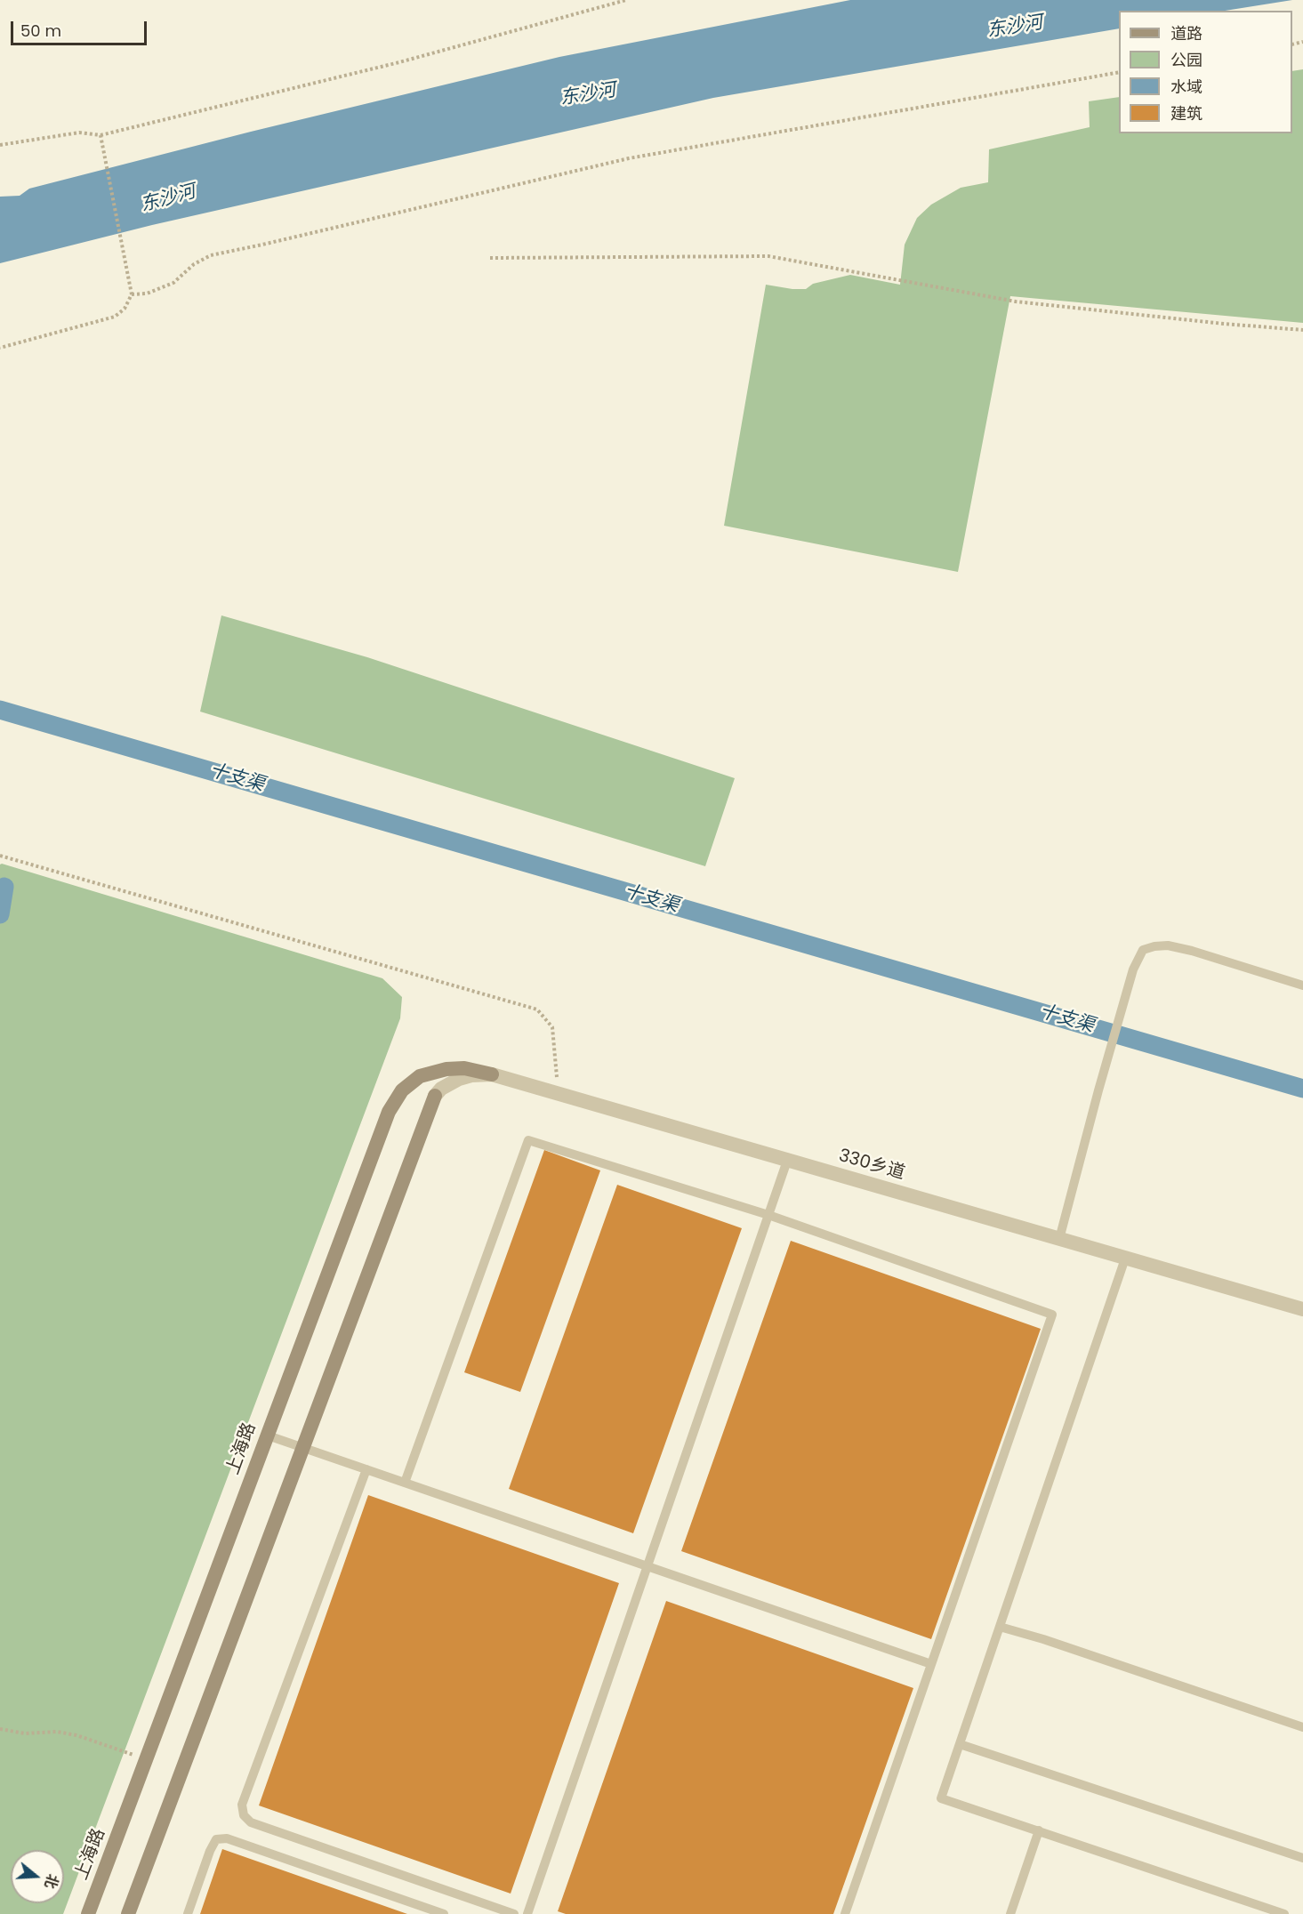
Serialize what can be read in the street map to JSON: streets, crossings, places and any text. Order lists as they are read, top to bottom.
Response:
{
  "streets": {
    "main road": ["上海路"],
    "street": ["330乡道"]
  },
  "crossings": [
    ["330乡道", "上海路"]
  ],
  "water": ["东沙河", "十支渠"],
  "legend": [
    "道路",
    "公园",
    "水域",
    "建筑"
  ],
  "scale_bar": "50 m",
  "north": "right"
}
